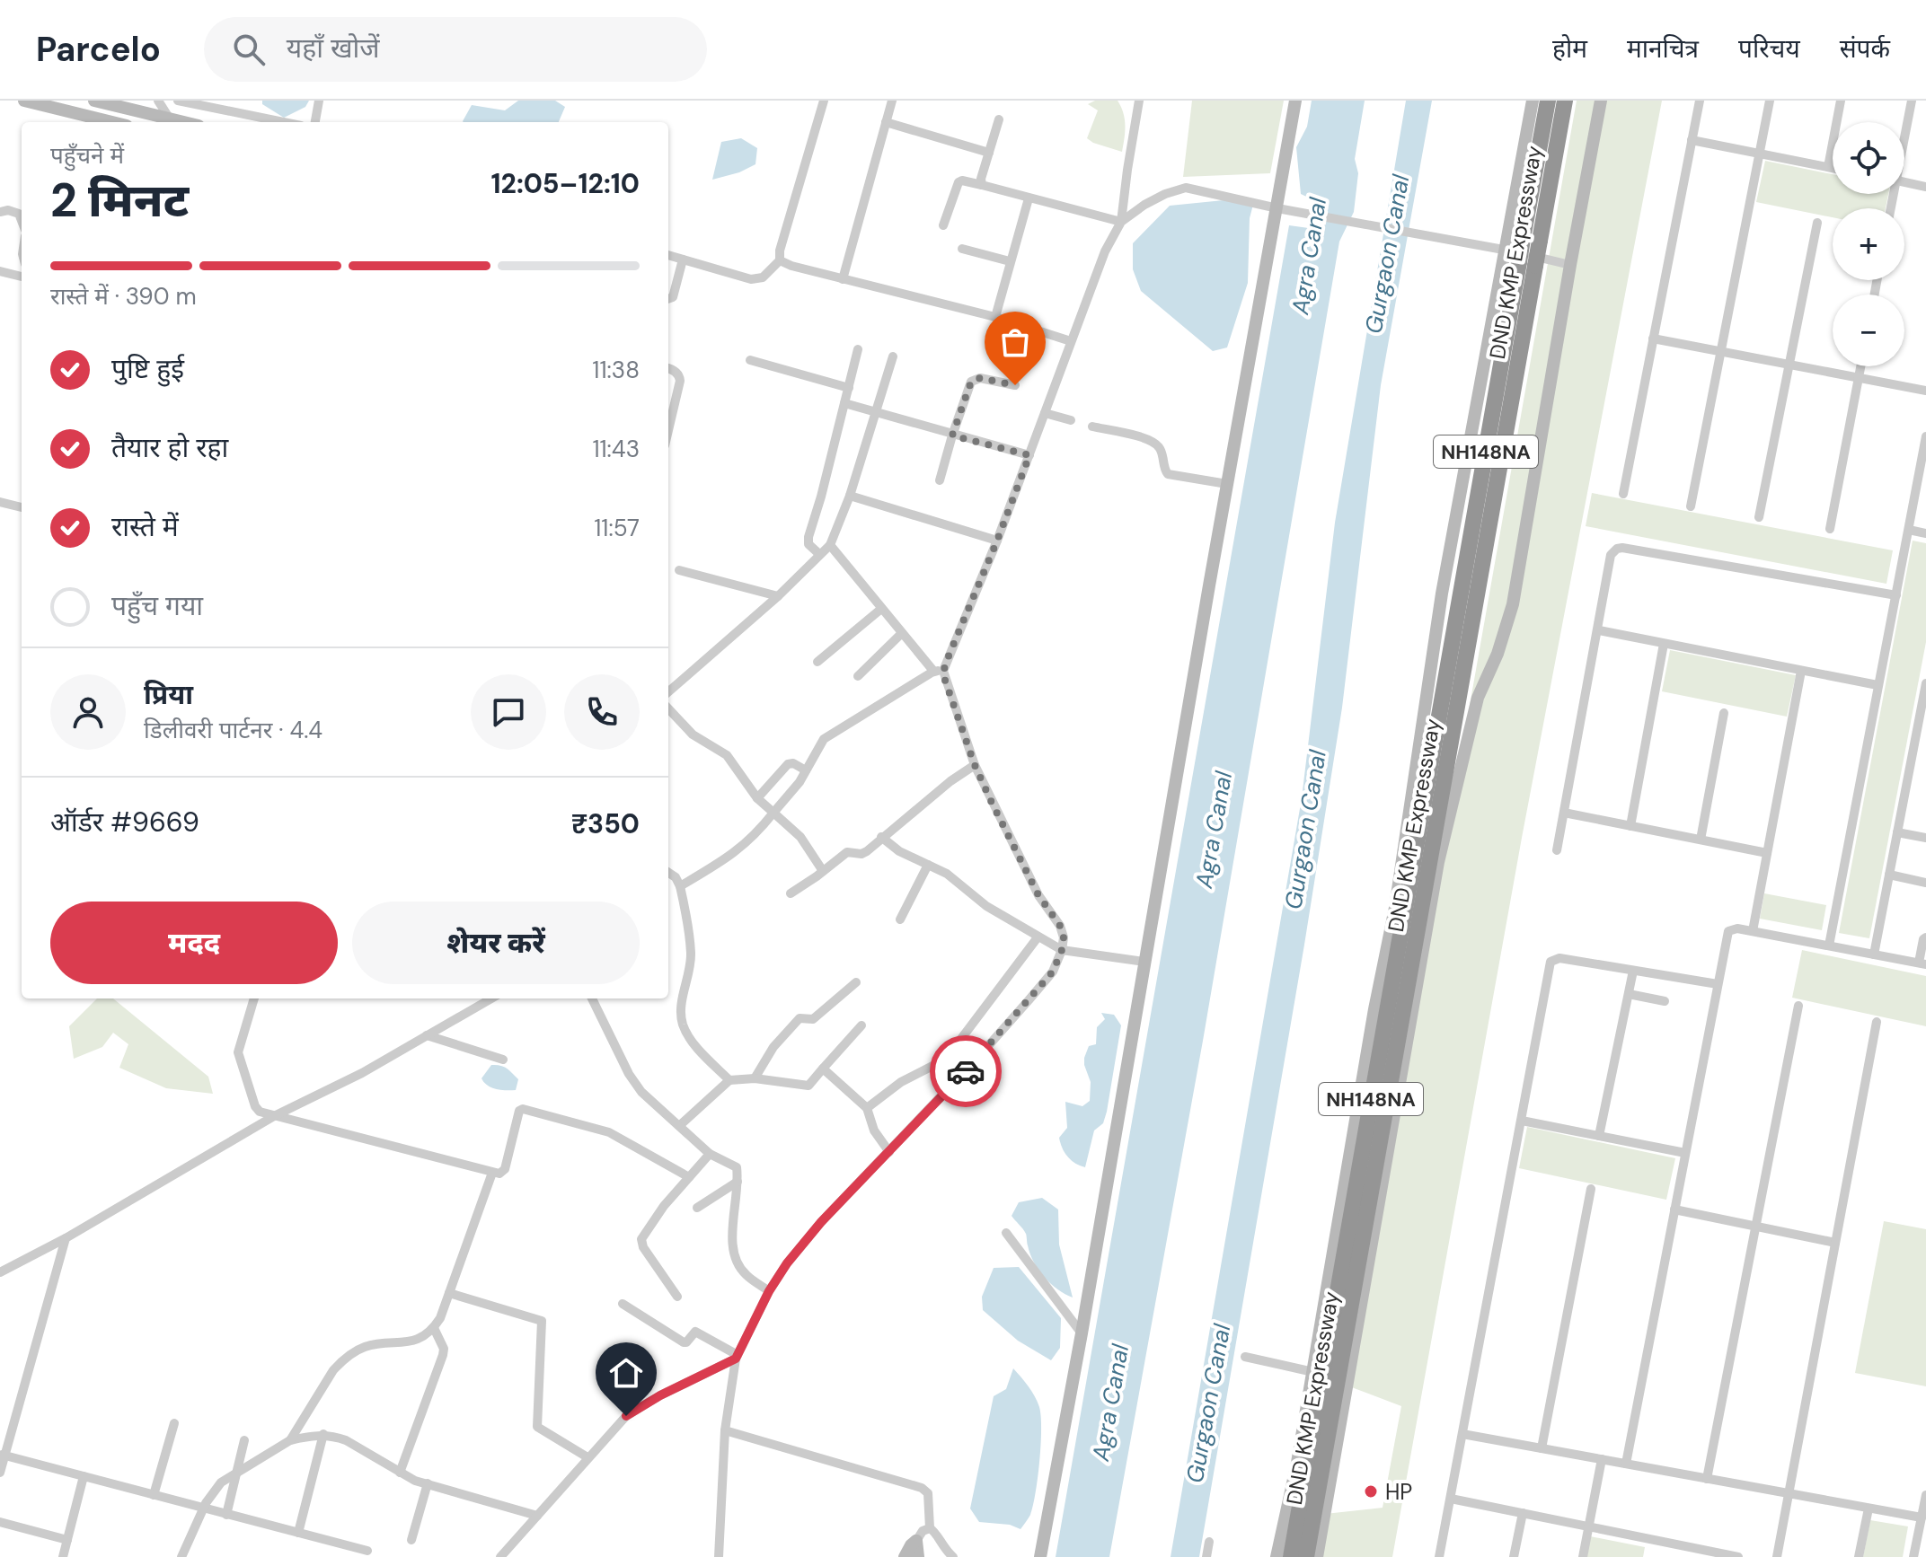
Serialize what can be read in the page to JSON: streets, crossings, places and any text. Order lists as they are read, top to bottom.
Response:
{
  "streets": {
    "highway": ["DND KMP Expressway", "NH148NA"]
  },
  "water": ["Gurgaon Canal", "Agra Canal"],
  "places": ["HP"],
  "page": {
    "header": "Parcelo",
    "search": "यहाँ खोजें",
    "nav": [
      "होम",
      "मानचित्र",
      "परिचय",
      "संपर्क"
    ],
    "map_buttons": ["+", "−"],
    "heading": ["2 मिनट", "पहुँचने में", "12:05–12:10"],
    "panel": [
      "प्रिया",
      "डिलीवरी पार्टनर · 4.4",
      "ऑर्डर #9669",
      "₹350"
    ],
    "bar": "रास्ते में · 390 m",
    "list": [
      ["पुष्टि हुई", "11:38"],
      ["तैयार हो रहा", "11:43"],
      ["रास्ते में", "11:57"],
      "पहुँच गया"
    ],
    "buttons": ["मदद", "शेयर करें"]
  }
}
